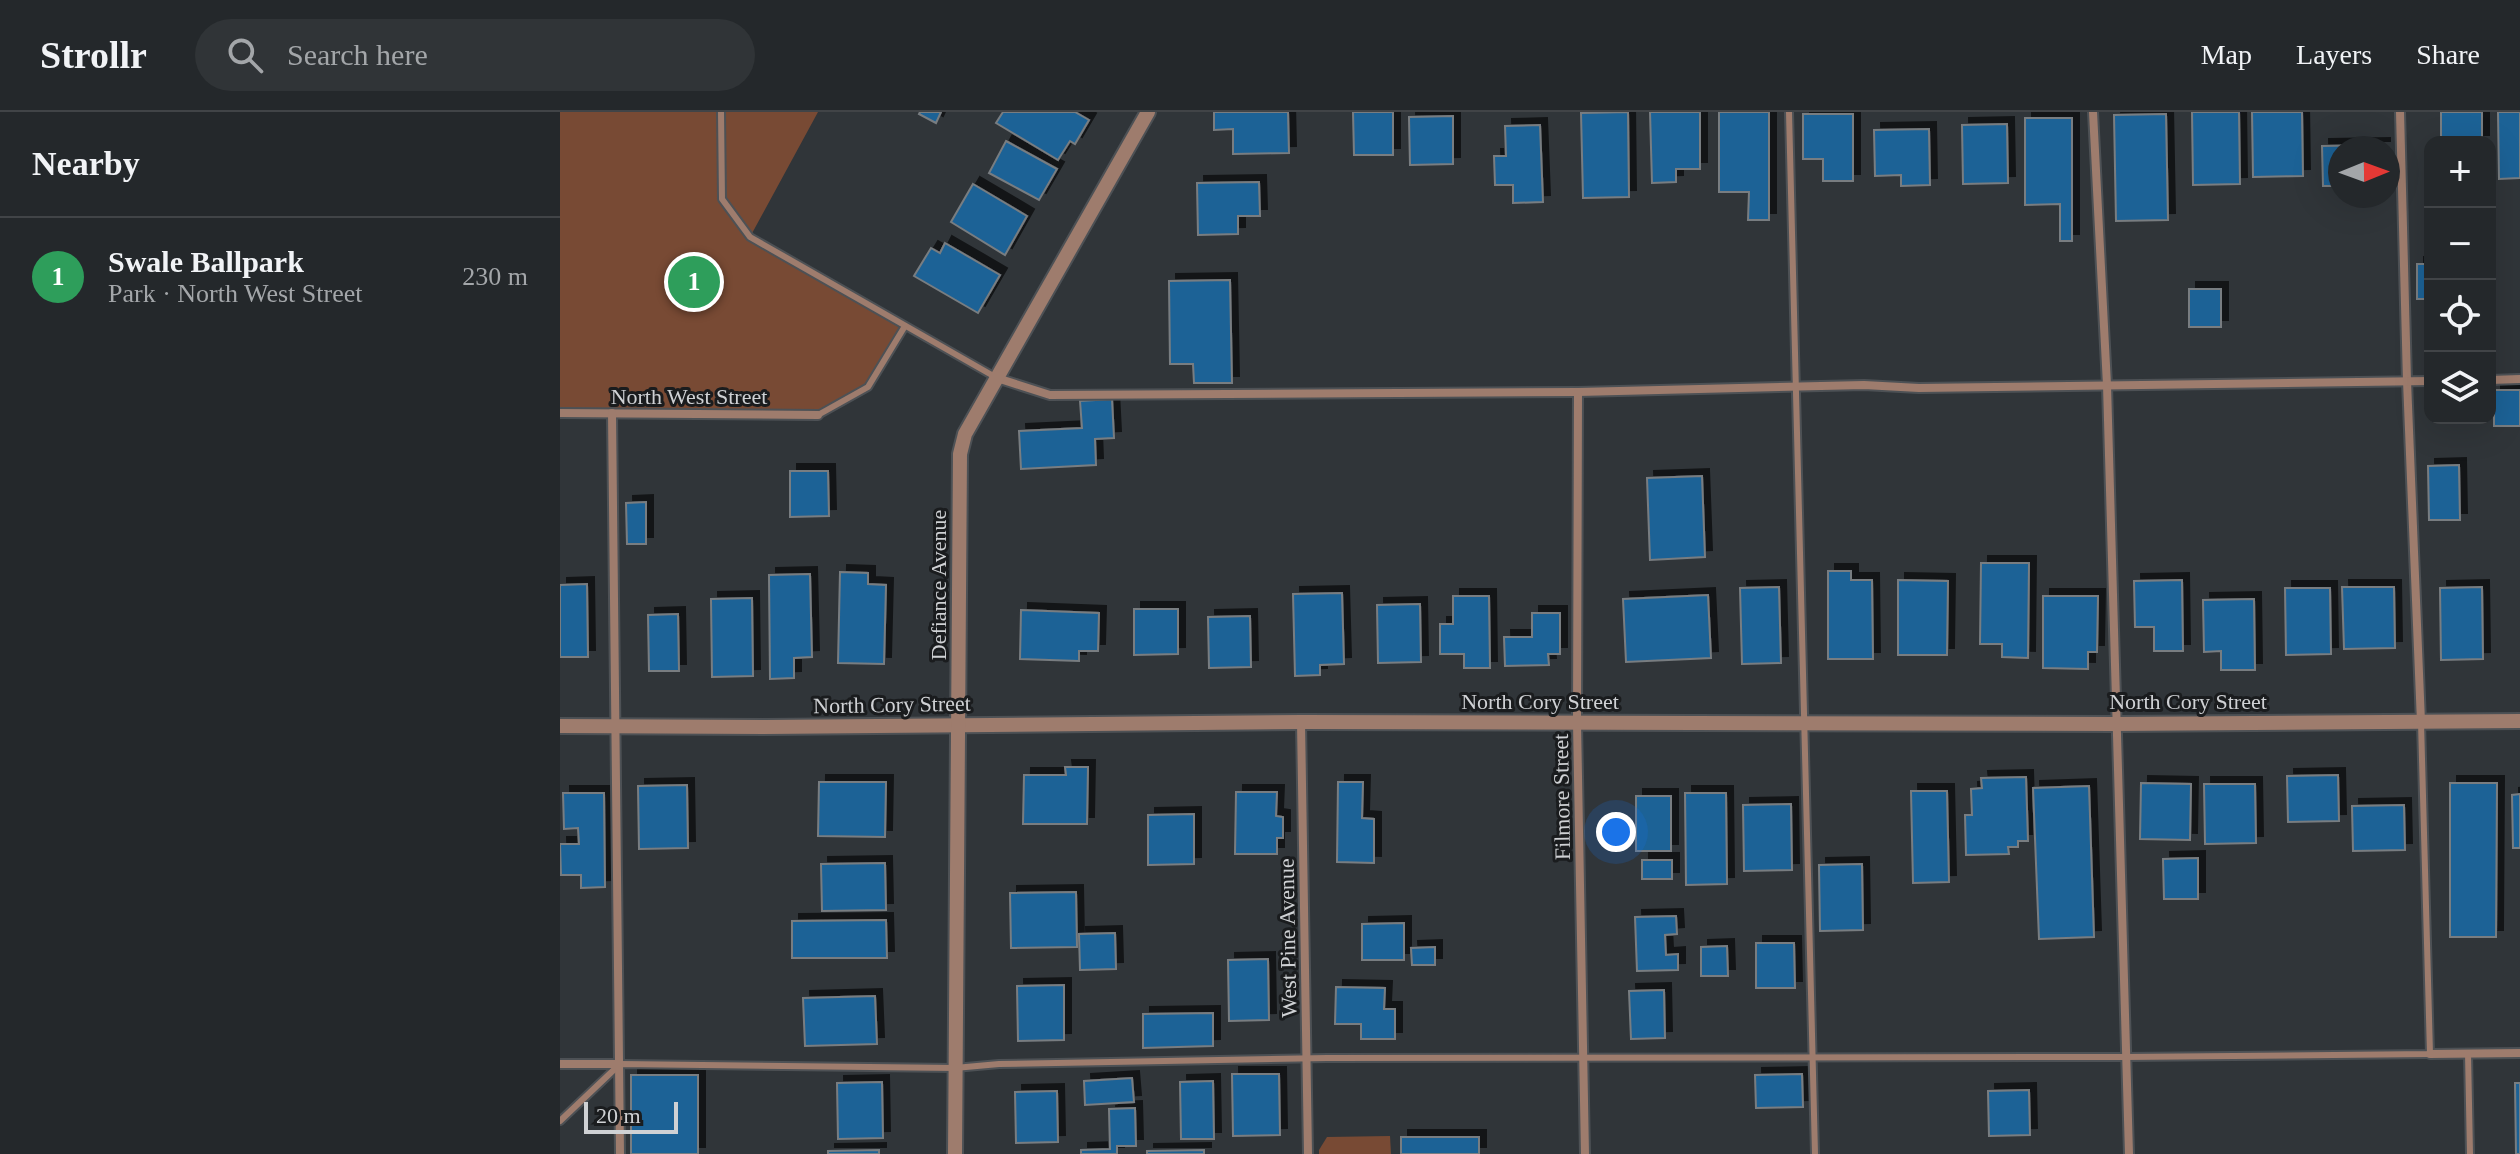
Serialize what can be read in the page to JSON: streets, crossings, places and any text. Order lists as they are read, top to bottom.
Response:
{
  "streets": {
    "street": [
      "North West Street",
      "Defiance Avenue",
      "North Cory Street",
      "Filmore Street",
      "West Pine Avenue"
    ]
  },
  "crossings": [
    ["Defiance Avenue", "North Cory Street"],
    ["North Cory Street", "Filmore Street"],
    ["North Cory Street", "West Pine Avenue"]
  ],
  "scale_bar": "20 m",
  "north": "right",
  "page": {
    "header": "Strollr",
    "search": "Search here",
    "nav": ["Map", "Layers", "Share"],
    "heading": "Nearby",
    "map_buttons": ["+", "−"],
    "list": [
      {
        "mark": "1",
        "name": "Swale Ballpark",
        "note": "Park · North West Street",
        "value": "230 m"
      }
    ],
    "pins": "1",
    "scale": "20 m"
  }
}
